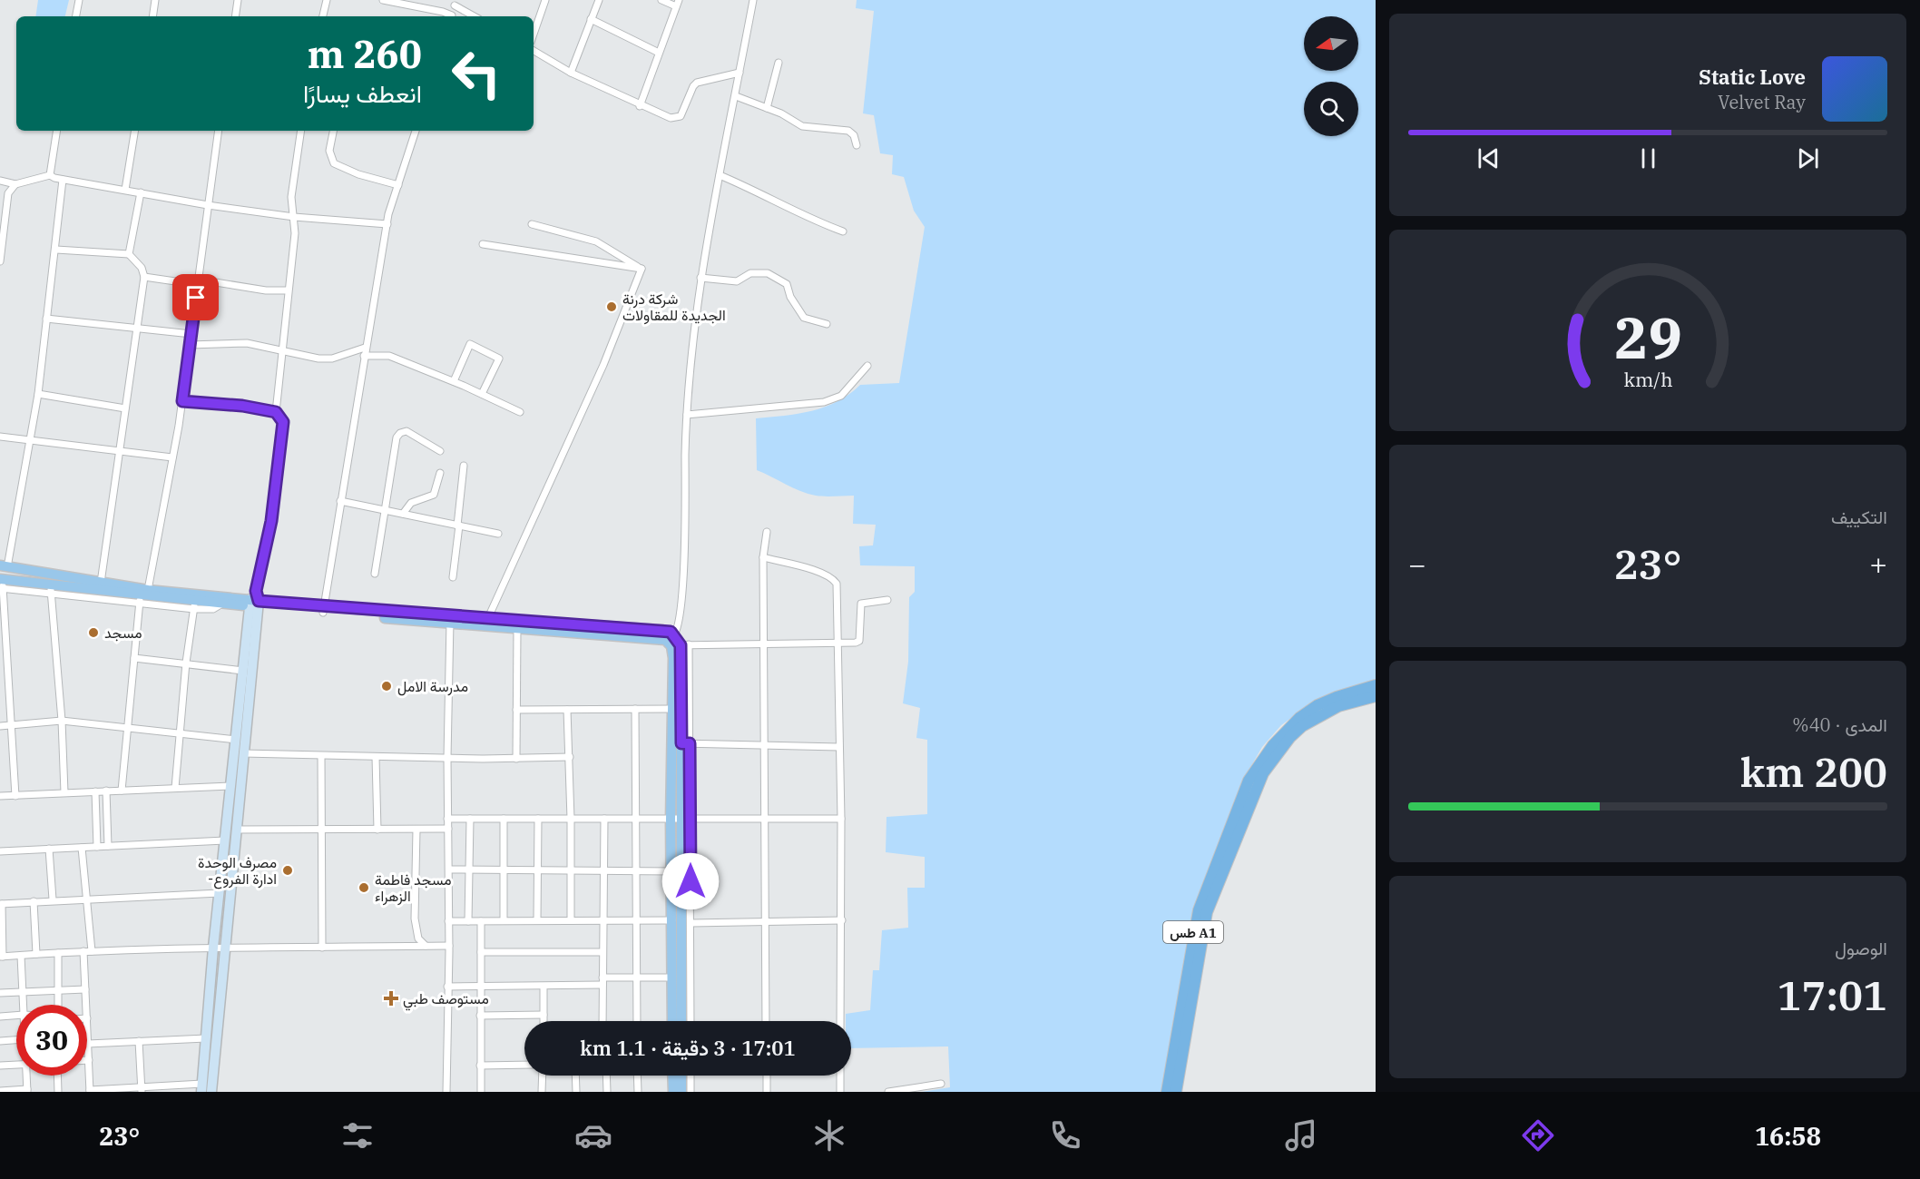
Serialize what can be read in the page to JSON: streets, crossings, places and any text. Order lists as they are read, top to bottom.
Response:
{
  "streets": {
    "highway": ["طس A1"]
  },
  "places": {
    "other": [
      "شركة درنة الجديدة للمقاولات",
      "مسجد",
      "مدرسة الامل",
      "مصرف الوحدة -ادارة الفروع",
      "مسجد فاطمة الزهراء"
    ],
    "health": ["مستوصف طبي"]
  },
  "north": "left",
  "page": {
    "turn": ["260 m", "انعطف يسارًا"],
    "song": ["Static Love", "Velvet Ray"],
    "tile": [
      "التكييف",
      ["المدى · 40%", "200 km"],
      ["الوصول", "17:01"]
    ],
    "heat": ["−", "23°", "+"],
    "limit": "30",
    "trip": "17:01 · 3 دقيقة · 1.1 km",
    "tabs": ["16:58", "23°"],
    "gauge": ["29", "km/h"]
  }
}
